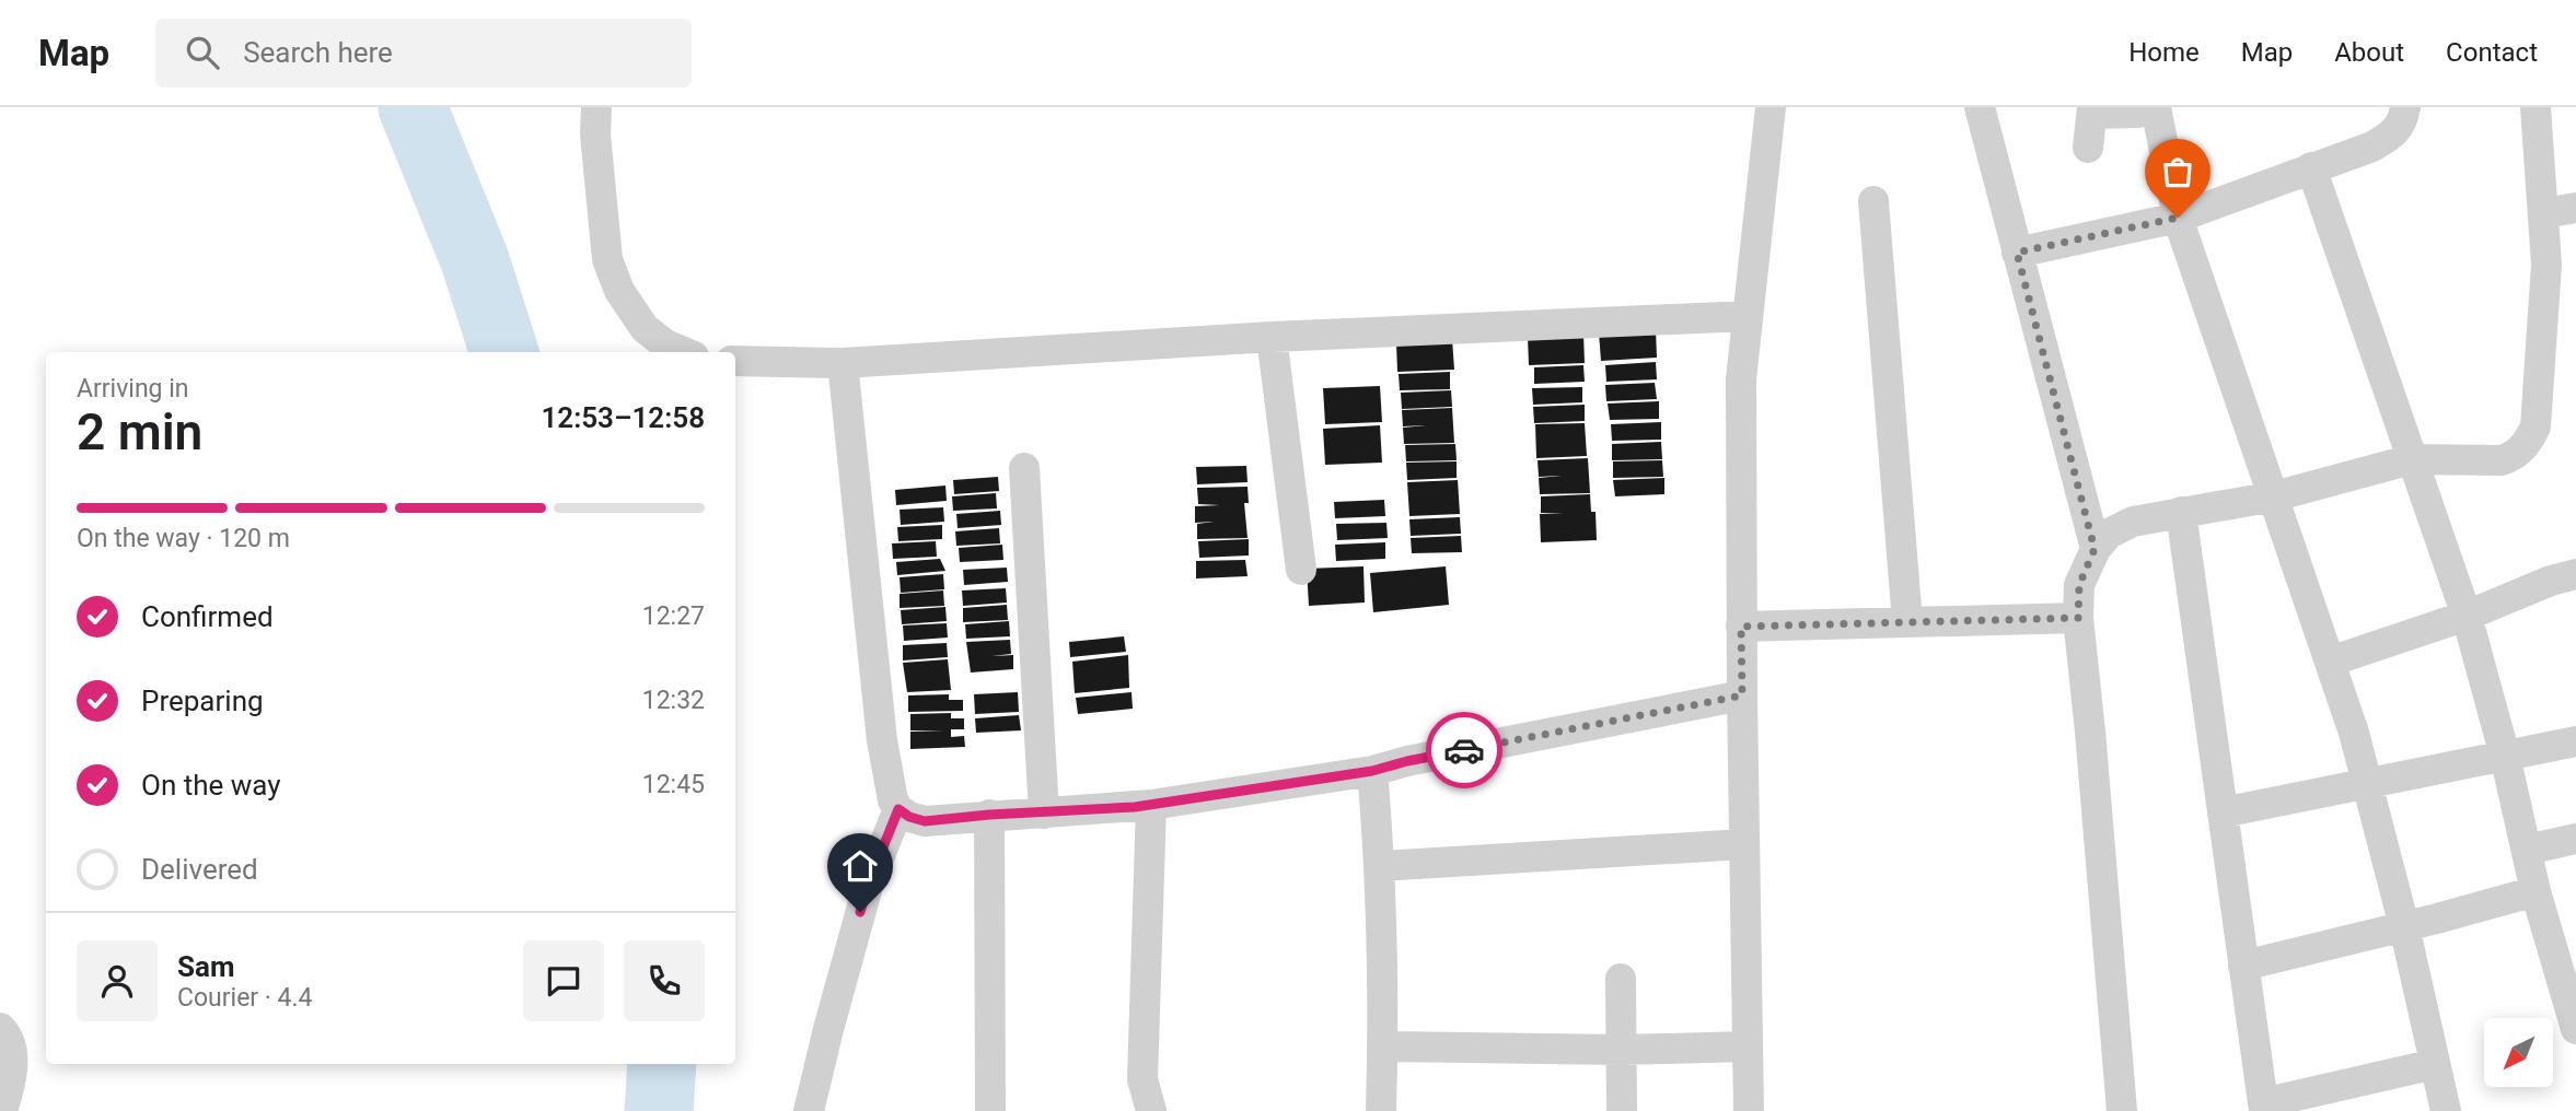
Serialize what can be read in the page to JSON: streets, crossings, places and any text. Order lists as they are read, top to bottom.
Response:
{
  "north": "bottom left",
  "page": {
    "header": "Map",
    "search": "Search here",
    "nav": [
      "Home",
      "Map",
      "About",
      "Contact"
    ],
    "heading": ["2 min", "Arriving in", "12:53–12:58"],
    "panel": ["Sam", "Courier · 4.4"],
    "bar": "On the way · 120 m",
    "list": [
      ["Confirmed", "12:27"],
      ["Preparing", "12:32"],
      ["On the way", "12:45"],
      "Delivered"
    ]
  }
}
